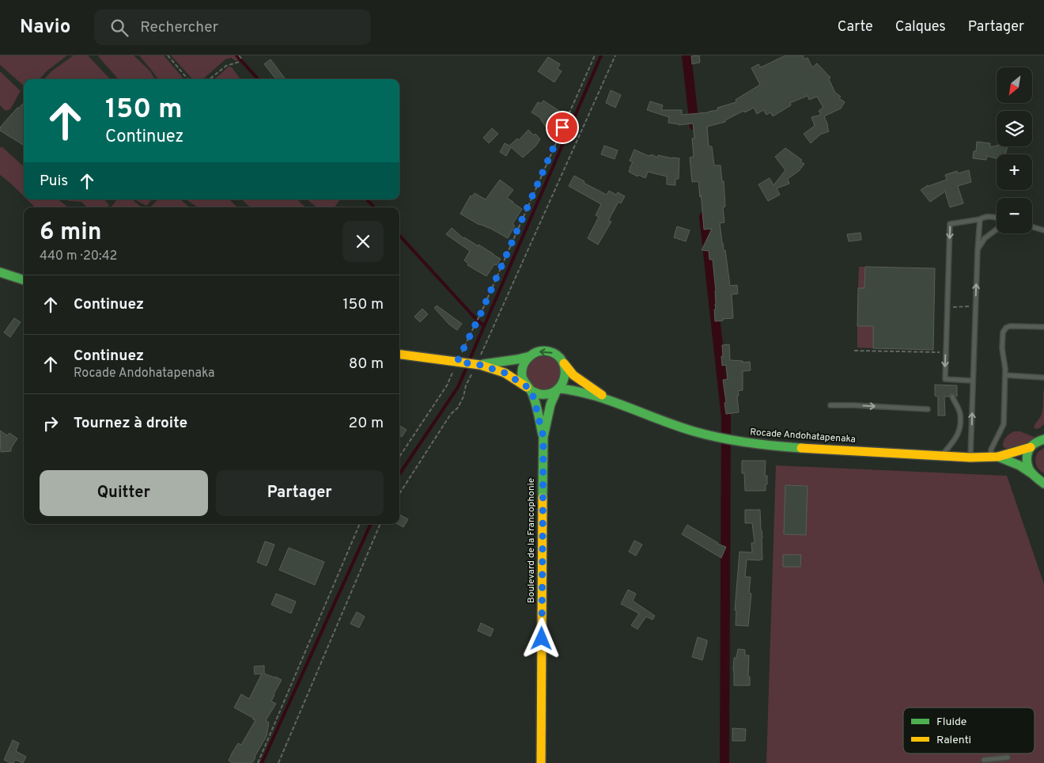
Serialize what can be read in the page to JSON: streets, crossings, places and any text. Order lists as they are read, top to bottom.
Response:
{
  "streets": {
    "main road": ["Rocade Andohatapenaka", "Boulevard de la Francophonie"]
  },
  "legend": ["Fluide", "Ralenti"],
  "north": "bottom left",
  "page": {
    "header": "Navio",
    "search": "Rechercher",
    "nav": ["Carte", "Calques", "Partager"],
    "map_buttons": ["+", "−"],
    "turn": ["150 m", "Continuez"],
    "then": "Puis",
    "heading": ["6 min", "440 m · 20:42"],
    "list": [
      {
        "name": "Continuez",
        "value": "150 m"
      },
      {
        "name": "Continuez",
        "note": "Rocade Andohatapenaka",
        "value": "80 m"
      },
      {
        "name": "Tournez à droite",
        "value": "20 m"
      }
    ],
    "buttons": ["Quitter", "Partager"]
  }
}
